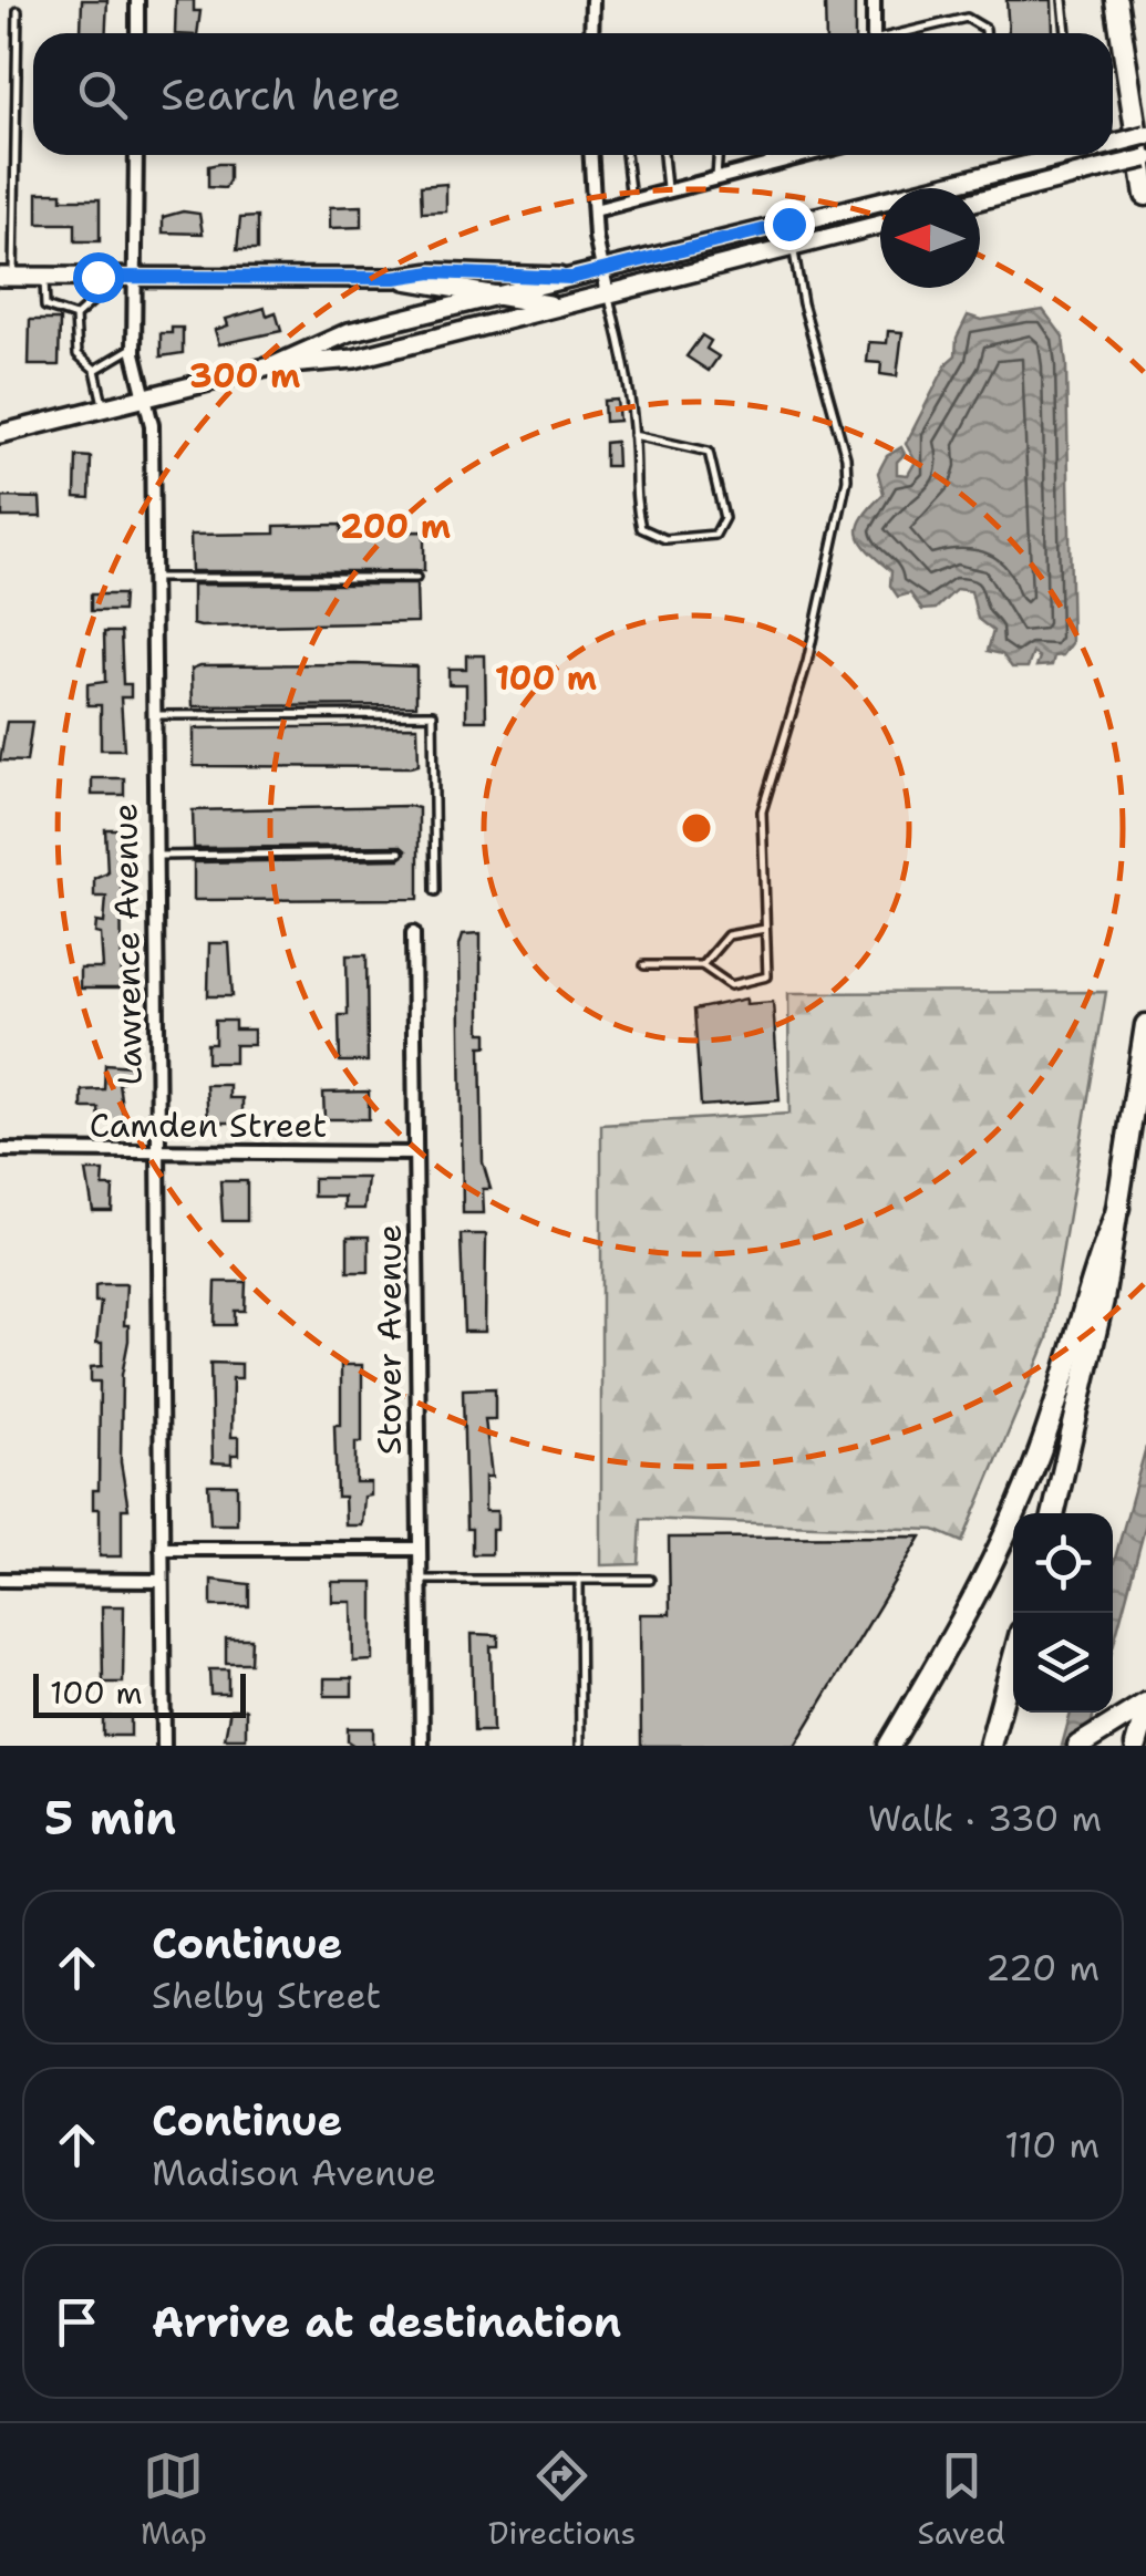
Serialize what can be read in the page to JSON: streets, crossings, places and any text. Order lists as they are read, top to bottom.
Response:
{
  "streets": {
    "street": ["Lawrence Avenue", "Camden Street", "Stover Avenue"]
  },
  "crossings": [
    ["Lawrence Avenue", "Camden Street"],
    ["Camden Street", "Stover Avenue"]
  ],
  "scale_bar": "100 m",
  "north": "left",
  "page": {
    "search": "Search here",
    "scale": "100 m",
    "heading": ["5 min", "Walk · 330 m"],
    "list": [
      ["Continue", "Shelby Street", "220 m"],
      ["Continue", "Madison Avenue", "110 m"],
      "Arrive at destination"
    ],
    "nav": ["Map", "Directions", "Saved"]
  },
  "rings": ["300 m", "200 m", "100 m"]
}
